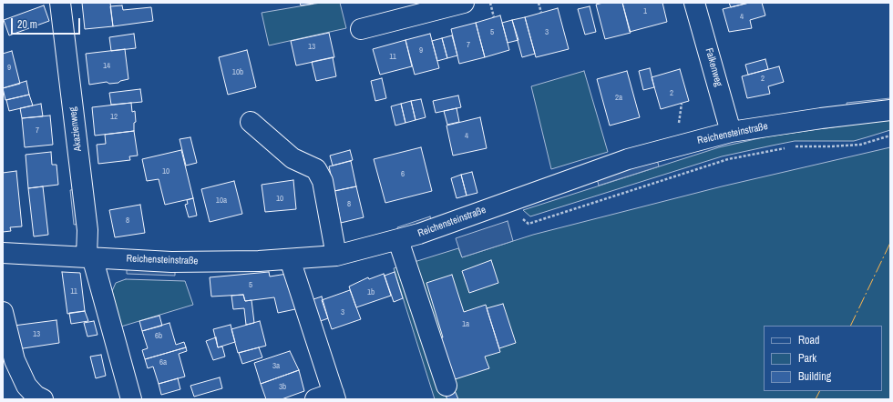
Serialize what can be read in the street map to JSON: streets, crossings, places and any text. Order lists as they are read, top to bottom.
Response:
{
  "streets": {
    "street": ["Falkenweg", "Akazienweg", "Reichensteinstraße"]
  },
  "crossings": [
    ["Falkenweg", "Reichensteinstraße"],
    ["Akazienweg", "Reichensteinstraße"]
  ],
  "house_numbers": [
    "1",
    "4",
    "5",
    "3",
    "7",
    "13",
    "9",
    "11",
    "14",
    "9",
    "10b",
    "2",
    "2",
    "2a",
    "12",
    "7",
    "4",
    "10",
    "6",
    "10",
    "10a",
    "8",
    "8",
    "5",
    "11",
    "1b",
    "3",
    "1a",
    "13",
    "6b",
    "6a",
    "3a",
    "3b"
  ],
  "legend": ["Road", "Park", "Building"],
  "scale_bar": "20 m"
}
